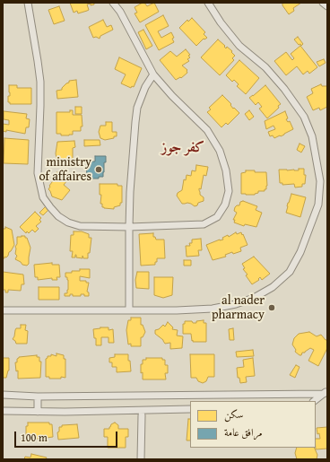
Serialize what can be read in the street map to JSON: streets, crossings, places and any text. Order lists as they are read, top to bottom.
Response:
{
  "districts": ["كفر جوز"],
  "places": ["ministry of affaires", "al nader pharmacy"],
  "legend": ["سكن", "مرافق عامة"],
  "scale_bar": "100 m"
}
